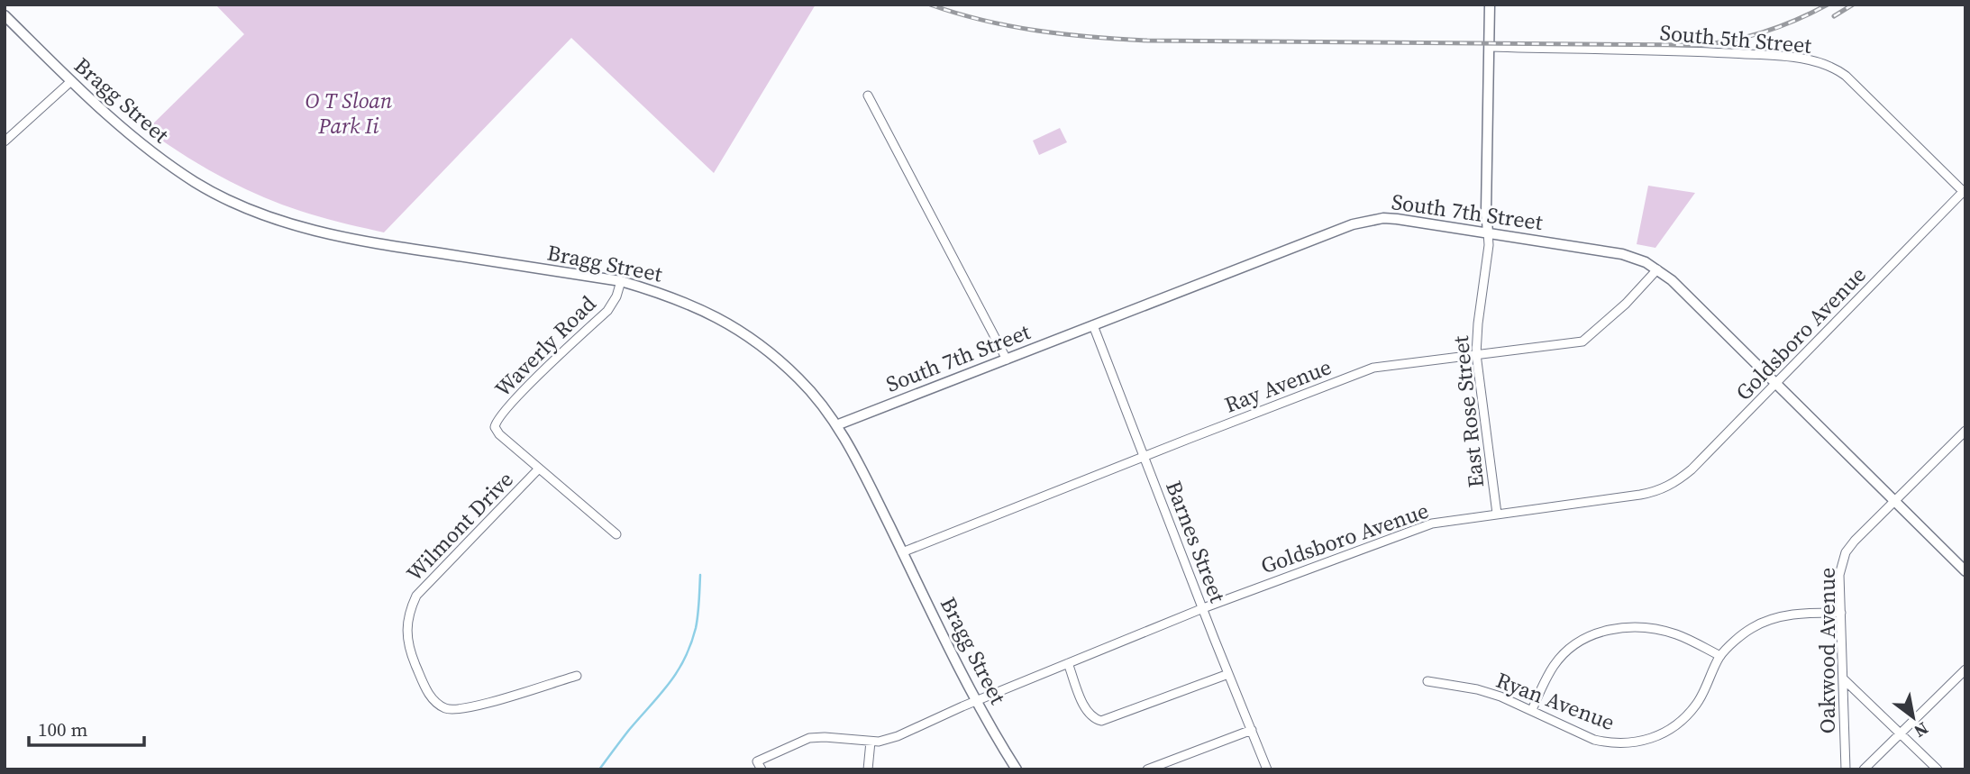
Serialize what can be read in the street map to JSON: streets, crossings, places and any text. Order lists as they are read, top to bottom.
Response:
{
  "streets": {
    "street": [
      "South 5th Street",
      "Bragg Street",
      "South 7th Street",
      "Goldsboro Avenue",
      "Waverly Road",
      "Ray Avenue",
      "East Rose Street",
      "Wilmont Drive",
      "Barnes Street",
      "Oakwood Avenue",
      "Ryan Avenue"
    ]
  },
  "crossings": [
    ["South 5th Street", "Goldsboro Avenue"],
    ["South 5th Street", "East Rose Street"],
    ["Bragg Street", "South 7th Street"],
    ["Bragg Street", "Goldsboro Avenue"],
    ["Bragg Street", "Waverly Road"],
    ["Bragg Street", "Ray Avenue"],
    ["South 7th Street", "Goldsboro Avenue"],
    ["South 7th Street", "Ray Avenue"],
    ["South 7th Street", "East Rose Street"],
    ["South 7th Street", "Barnes Street"],
    ["South 7th Street", "Oakwood Avenue"],
    ["Goldsboro Avenue", "East Rose Street"],
    ["Goldsboro Avenue", "Barnes Street"],
    ["Waverly Road", "Wilmont Drive"],
    ["Ray Avenue", "East Rose Street"],
    ["Ray Avenue", "Barnes Street"],
    ["Oakwood Avenue", "Ryan Avenue"]
  ],
  "parks": ["O T Sloan Park Ii"],
  "scale_bar": "100 m",
  "north": "bottom right"
}
